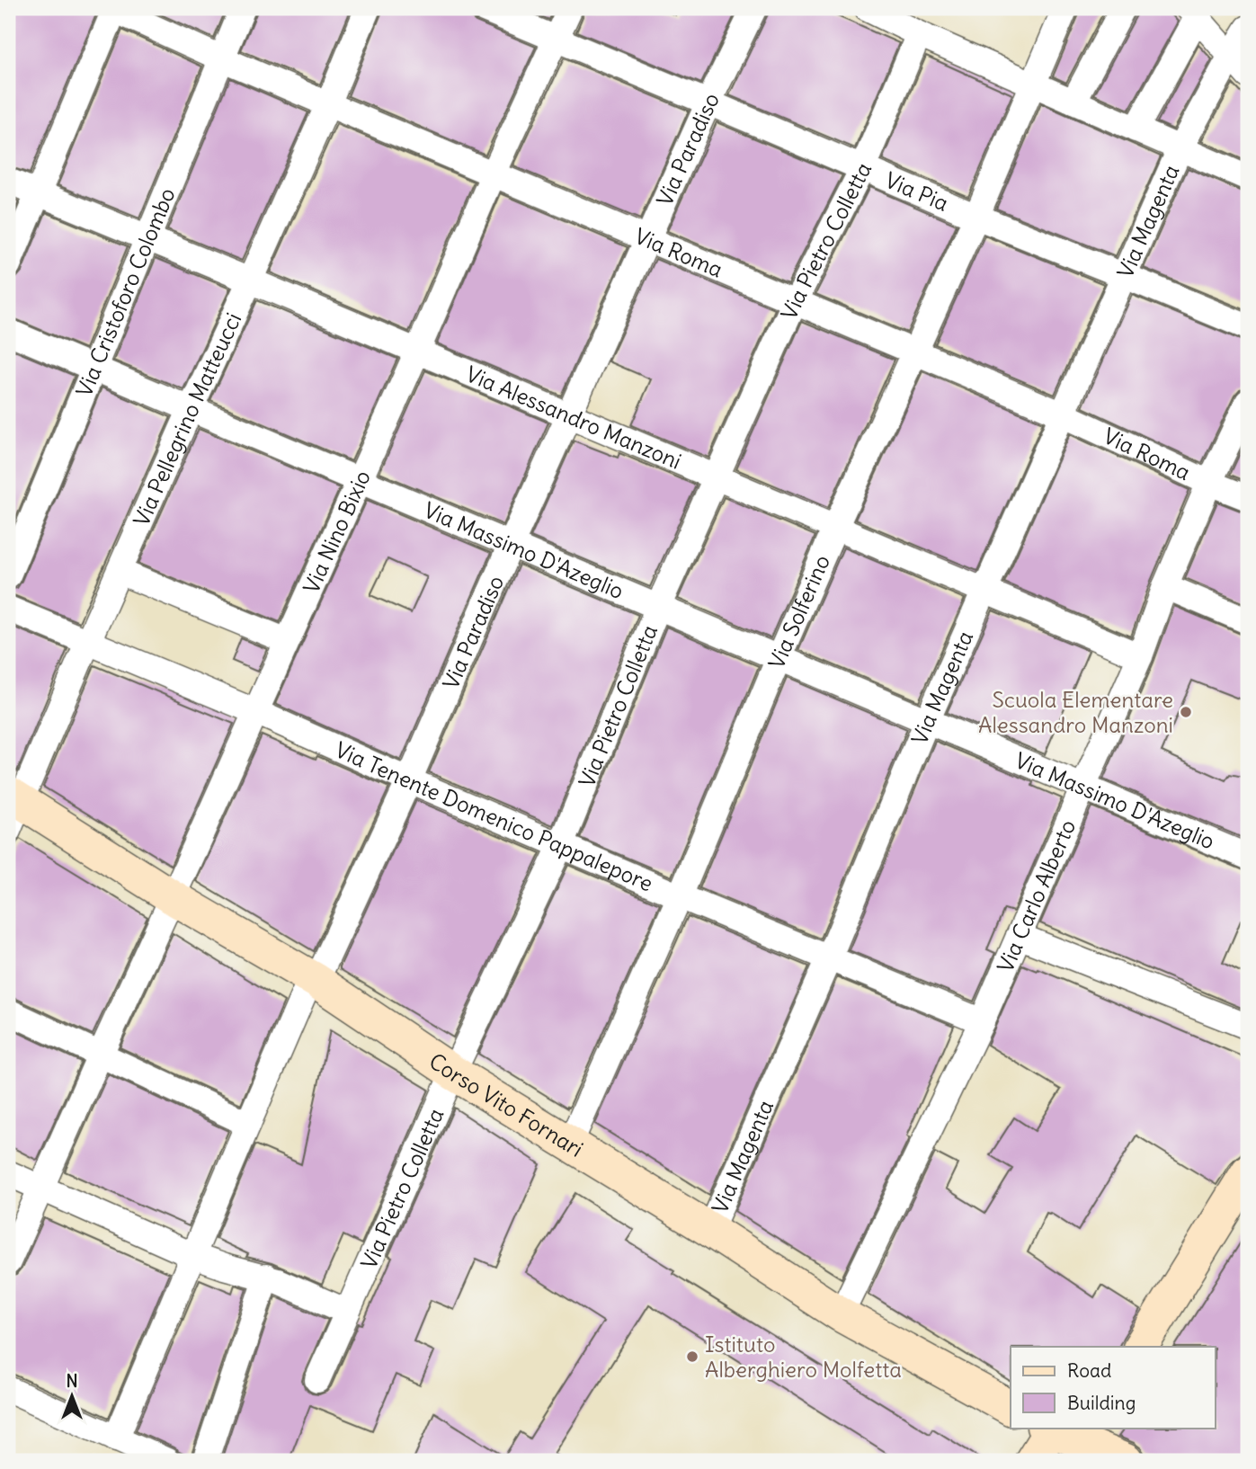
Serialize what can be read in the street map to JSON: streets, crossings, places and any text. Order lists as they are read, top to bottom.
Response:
{
  "streets": {
    "street": [
      "Via Paradiso",
      "Via Pia",
      "Via Magenta",
      "Via Pietro Colletta",
      "Via Roma",
      "Via Cristoforo Colombo",
      "Via Alessandro Manzoni",
      "Via Pellegrino Matteucci",
      "Via Nino Bixio",
      "Via Massimo D'Azeglio",
      "Via Solferino",
      "Via Tenente Domenico Pappalepore",
      "Via Carlo Alberto",
      "Corso Vito Fornari"
    ]
  },
  "crossings": [
    ["Via Paradiso", "Via Pia"],
    ["Via Paradiso", "Via Roma"],
    ["Via Paradiso", "Via Alessandro Manzoni"],
    ["Via Paradiso", "Via Massimo D'Azeglio"],
    ["Via Paradiso", "Via Tenente Domenico Pappalepore"],
    ["Via Paradiso", "Corso Vito Fornari"],
    ["Via Pia", "Via Magenta"],
    ["Via Pia", "Via Pietro Colletta"],
    ["Via Pia", "Via Nino Bixio"],
    ["Via Pia", "Via Solferino"],
    ["Via Magenta", "Via Roma"],
    ["Via Magenta", "Via Alessandro Manzoni"],
    ["Via Magenta", "Via Massimo D'Azeglio"],
    ["Via Magenta", "Via Tenente Domenico Pappalepore"],
    ["Via Magenta", "Corso Vito Fornari"],
    ["Via Pietro Colletta", "Via Roma"],
    ["Via Pietro Colletta", "Via Alessandro Manzoni"],
    ["Via Pietro Colletta", "Via Massimo D'Azeglio"],
    ["Via Pietro Colletta", "Via Tenente Domenico Pappalepore"],
    ["Via Pietro Colletta", "Corso Vito Fornari"],
    ["Via Roma", "Via Cristoforo Colombo"],
    ["Via Roma", "Via Pellegrino Matteucci"],
    ["Via Roma", "Via Nino Bixio"],
    ["Via Roma", "Via Solferino"],
    ["Via Roma", "Via Carlo Alberto"],
    ["Via Cristoforo Colombo", "Via Alessandro Manzoni"],
    ["Via Cristoforo Colombo", "Via Massimo D'Azeglio"],
    ["Via Alessandro Manzoni", "Via Pellegrino Matteucci"],
    ["Via Alessandro Manzoni", "Via Nino Bixio"],
    ["Via Alessandro Manzoni", "Via Solferino"],
    ["Via Alessandro Manzoni", "Via Carlo Alberto"],
    ["Via Pellegrino Matteucci", "Via Massimo D'Azeglio"],
    ["Via Pellegrino Matteucci", "Via Tenente Domenico Pappalepore"],
    ["Via Pellegrino Matteucci", "Corso Vito Fornari"],
    ["Via Nino Bixio", "Via Massimo D'Azeglio"],
    ["Via Nino Bixio", "Via Tenente Domenico Pappalepore"],
    ["Via Nino Bixio", "Corso Vito Fornari"],
    ["Via Massimo D'Azeglio", "Via Solferino"],
    ["Via Massimo D'Azeglio", "Via Carlo Alberto"],
    ["Via Solferino", "Via Tenente Domenico Pappalepore"],
    ["Via Solferino", "Corso Vito Fornari"],
    ["Via Tenente Domenico Pappalepore", "Via Carlo Alberto"],
    ["Via Carlo Alberto", "Corso Vito Fornari"]
  ],
  "places": ["Scuola Elementare Alessandro Manzoni", "Istituto Alberghiero Molfetta"],
  "legend": ["Road", "Building"],
  "north": "top"
}
